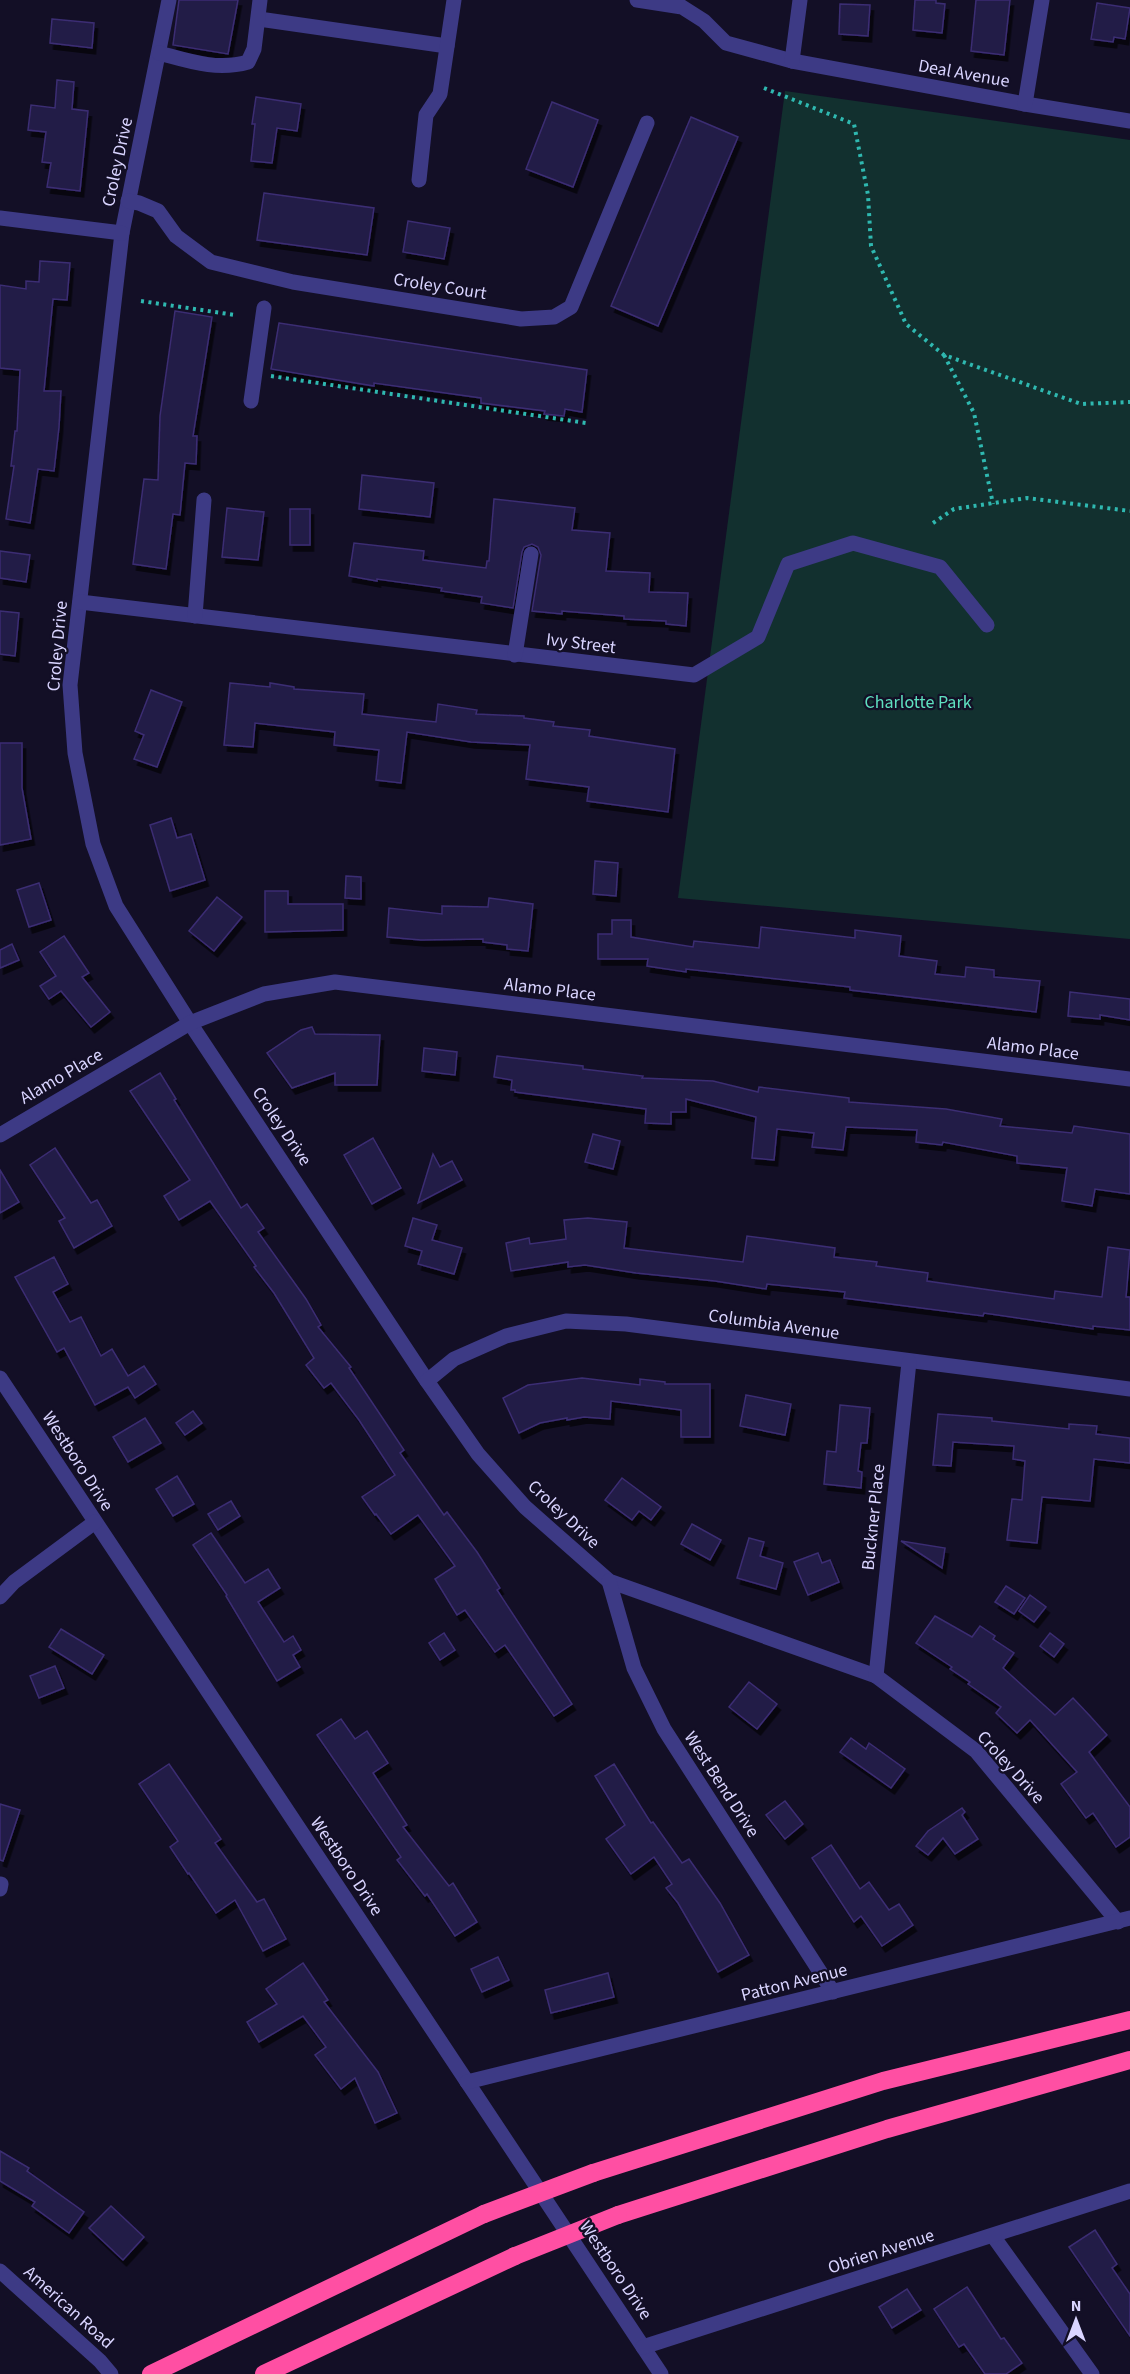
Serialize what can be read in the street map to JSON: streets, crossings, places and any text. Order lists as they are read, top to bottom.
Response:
{
  "streets": {
    "street": [
      "Deal Avenue",
      "Croley Drive",
      "Croley Court",
      "Ivy Street",
      "Alamo Place",
      "Columbia Avenue",
      "Westboro Drive",
      "Buckner Place",
      "West Bend Drive",
      "Patton Avenue",
      "Obrien Avenue",
      "American Road"
    ]
  },
  "crossings": [
    ["Croley Drive", "Croley Court"],
    ["Croley Drive", "Ivy Street"],
    ["Croley Drive", "Alamo Place"],
    ["Croley Drive", "Columbia Avenue"],
    ["Croley Drive", "Buckner Place"],
    ["Croley Drive", "West Bend Drive"],
    ["Croley Drive", "Patton Avenue"],
    ["Columbia Avenue", "Buckner Place"],
    ["Westboro Drive", "Patton Avenue"],
    ["Westboro Drive", "Obrien Avenue"],
    ["West Bend Drive", "Patton Avenue"]
  ],
  "parks": ["Charlotte Park"],
  "north": "top"
}
